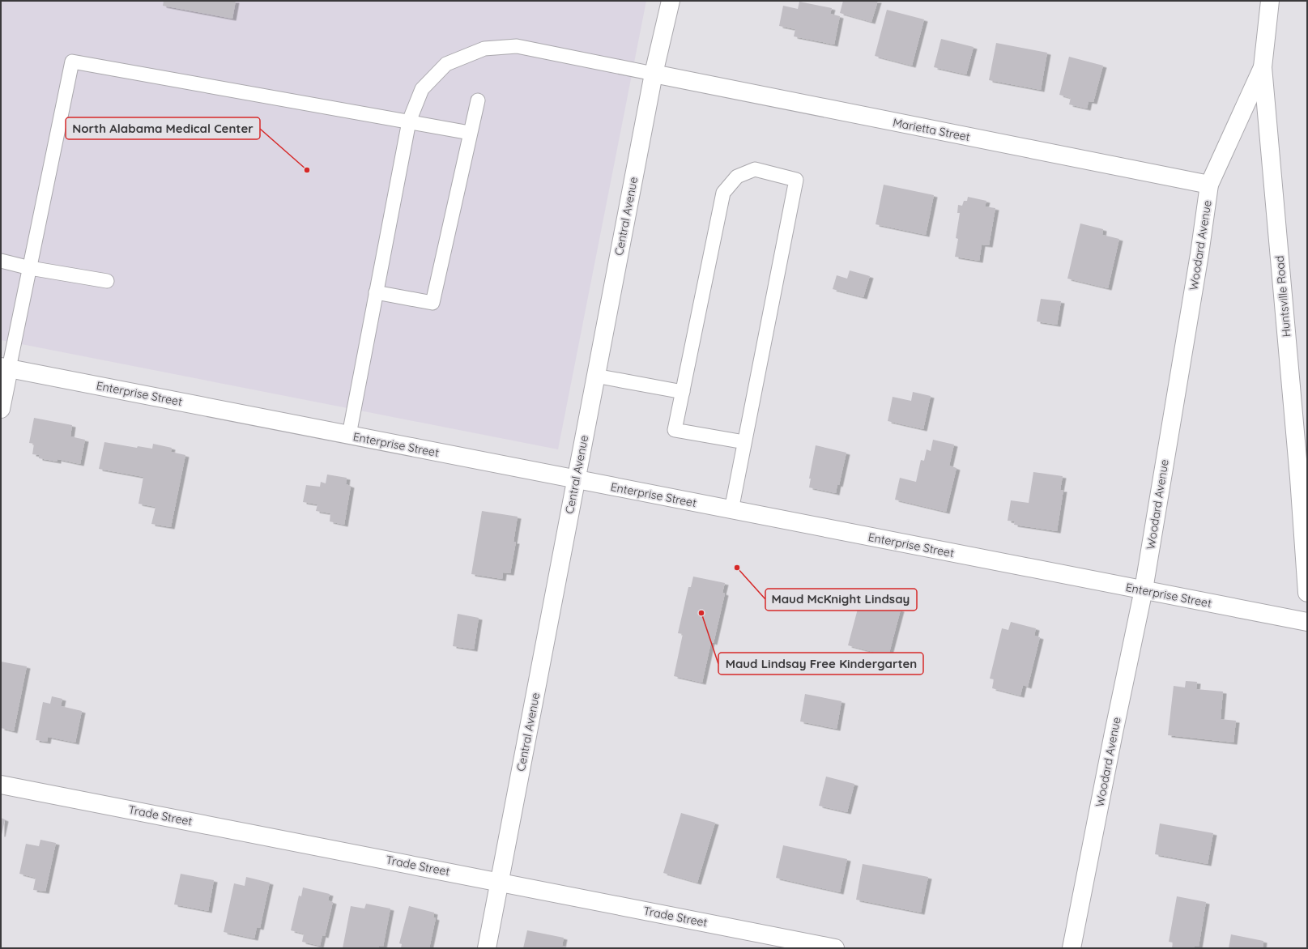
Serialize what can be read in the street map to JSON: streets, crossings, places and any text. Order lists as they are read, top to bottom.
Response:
{
  "streets": {
    "street": [
      "Marietta Street",
      "Central Avenue",
      "Woodard Avenue",
      "Huntsville Road",
      "Enterprise Street",
      "Trade Street"
    ]
  },
  "crossings": [
    ["Marietta Street", "Central Avenue"],
    ["Marietta Street", "Woodard Avenue"],
    ["Central Avenue", "Enterprise Street"],
    ["Central Avenue", "Trade Street"],
    ["Woodard Avenue", "Huntsville Road"],
    ["Woodard Avenue", "Enterprise Street"]
  ],
  "places": ["North Alabama Medical Center", "Maud McKnight Lindsay", "Maud Lindsay Free Kindergarten"]
}
